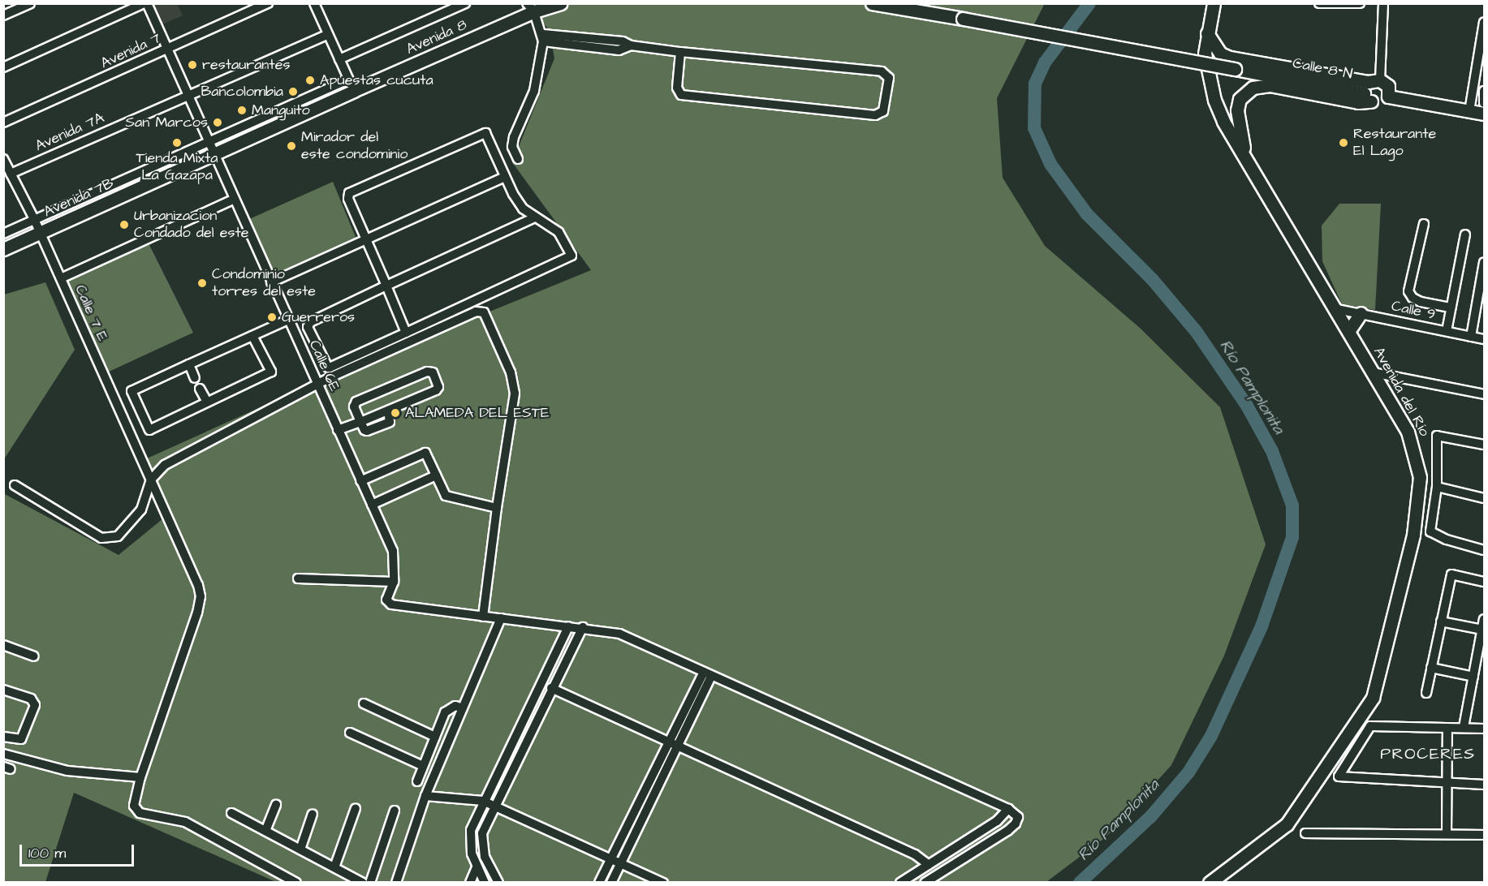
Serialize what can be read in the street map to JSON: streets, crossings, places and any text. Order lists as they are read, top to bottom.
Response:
{
  "streets": {
    "main road": [
      "Avenida 8",
      "Calle 8 N",
      "Avenida 7B",
      "Avenida del Río"
    ],
    "street": [
      "Avenida 7",
      "Avenida 7A",
      "Calle 9",
      "Calle 7 E",
      "Calle 6E"
    ]
  },
  "crossings": [
    ["Avenida 8", "Avenida 7B"],
    ["Avenida 7", "Calle 6E"],
    ["Avenida 7A", "Calle 7 E"],
    ["Avenida 7A", "Calle 6E"],
    ["Avenida 7B", "Calle 7 E"],
    ["Avenida 7B", "Calle 6E"],
    ["Calle 9", "Avenida del Río"]
  ],
  "districts": ["PROCERES"],
  "water": ["Río Pamplonita"],
  "places": [
    "restaurantes",
    "Apuestas cucuta",
    "Bancolombia",
    "Manguito",
    "San Marcos",
    "Tienda Mixta La Gazapa",
    "Restaurante El Lago",
    "Mirador del este condominio",
    "Urbanizacion Condado del este",
    "Condominio torres del este",
    "Guerreros",
    "ALAMEDA DEL ESTE"
  ],
  "scale_bar": "100 m"
}
